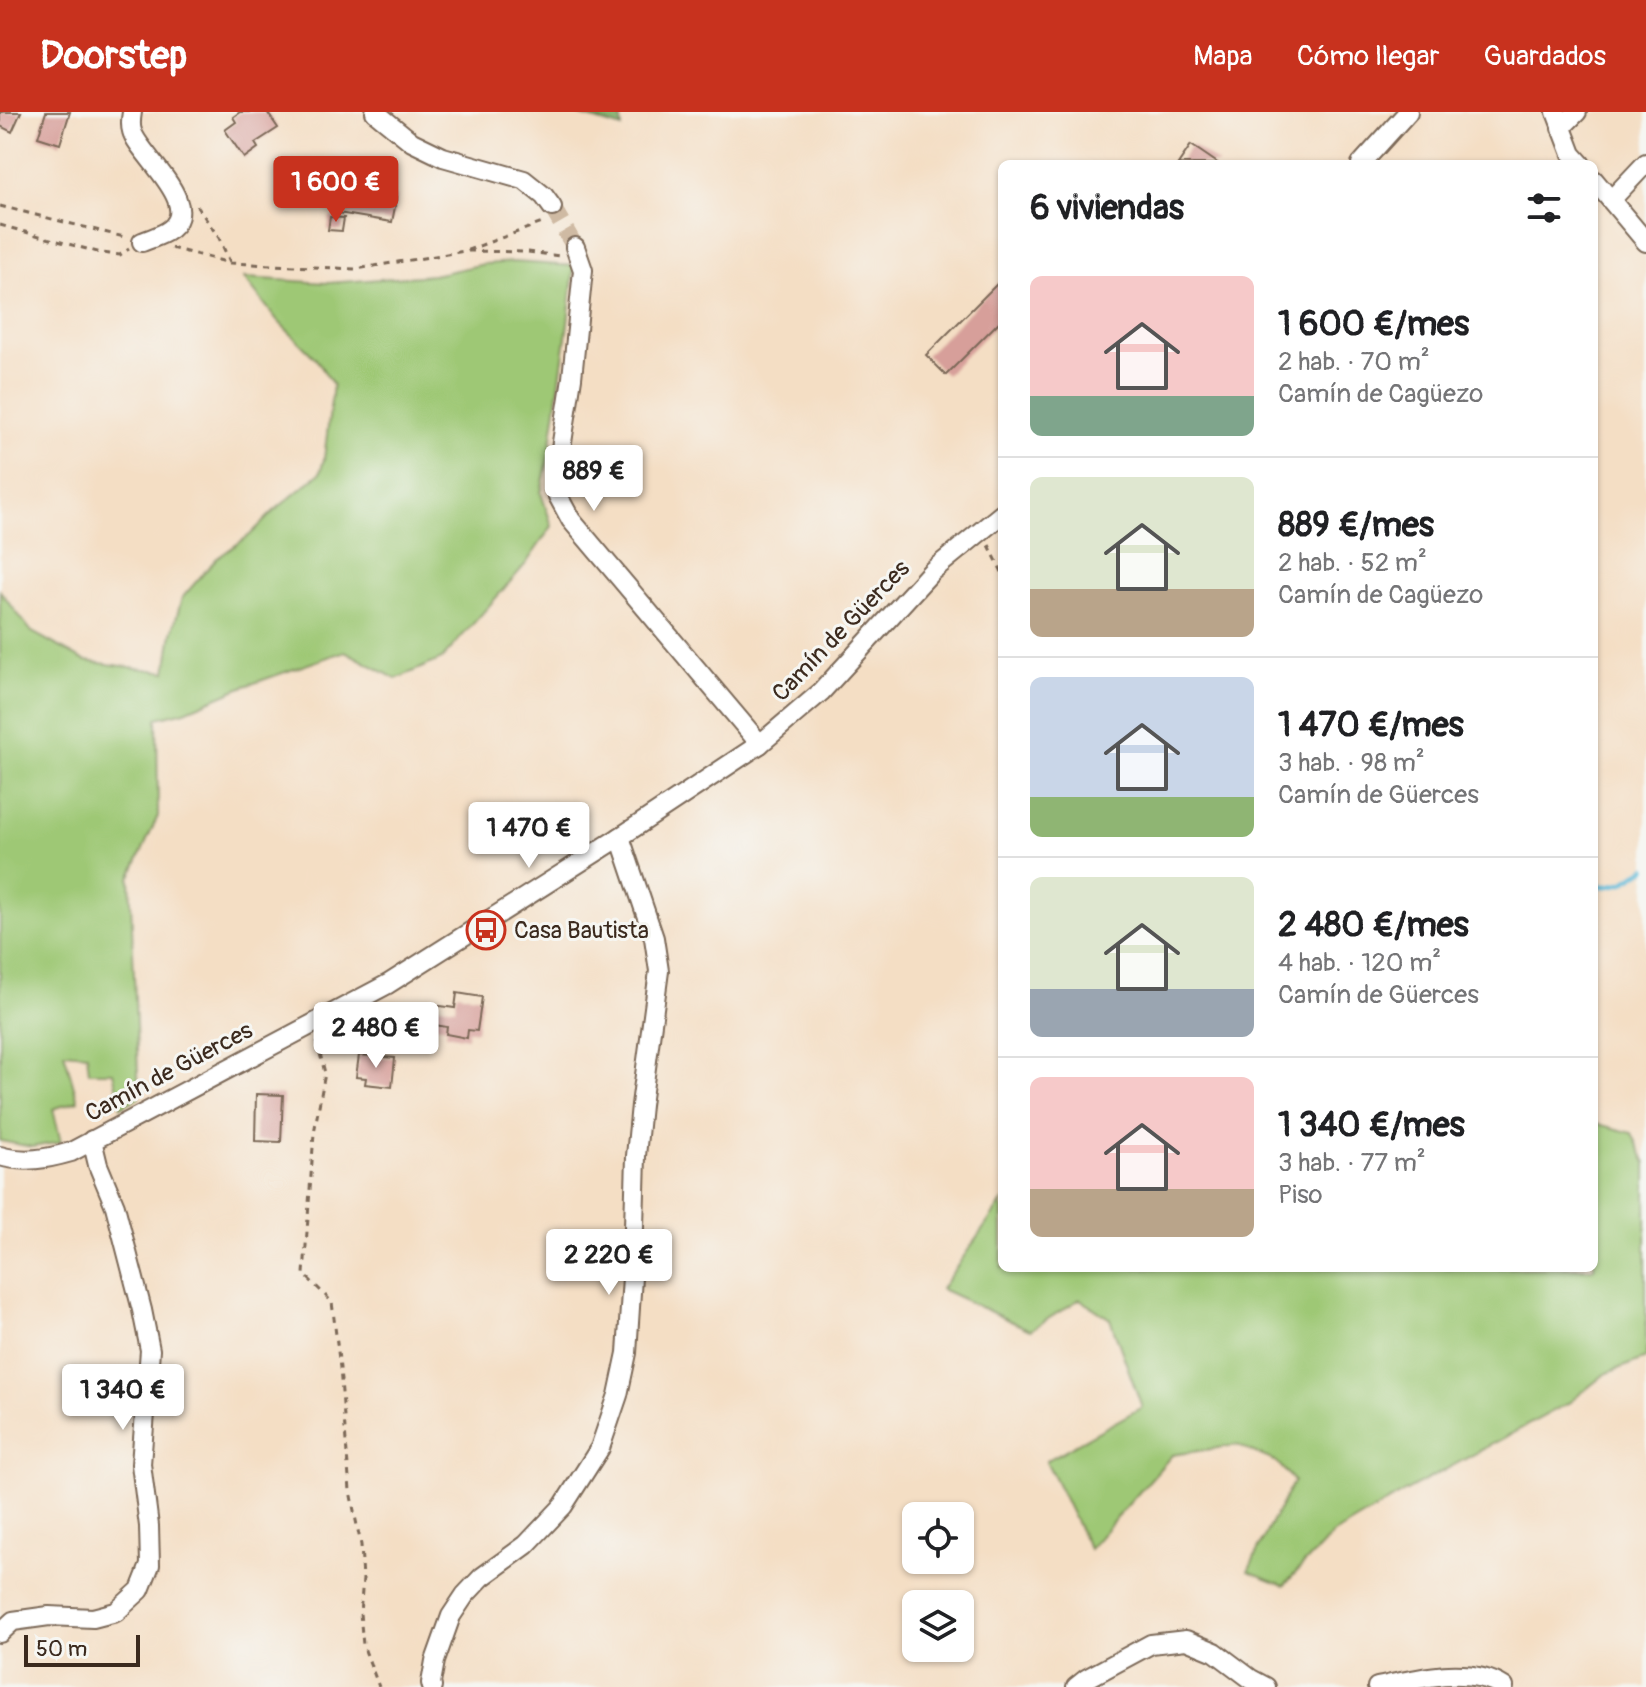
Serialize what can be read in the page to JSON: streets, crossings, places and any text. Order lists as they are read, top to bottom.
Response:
{
  "streets": {
    "street": ["Camín de Güerces"]
  },
  "places": {
    "bus stop": ["Casa Bautista"]
  },
  "scale_bar": "50 m",
  "page": {
    "header": "Doorstep",
    "nav": ["Mapa", "Cómo llegar", "Guardados"],
    "price": [
      "1 600 €",
      "889 €",
      "1 470 €",
      "2 480 €",
      "2 220 €",
      "1 340 €"
    ],
    "heading": "6 viviendas",
    "list": [
      {
        "name": "1 600 €/mes",
        "note": "2 hab. · 70 m² · Camín de Cagüezo"
      },
      {
        "name": "889 €/mes",
        "note": "2 hab. · 52 m² · Camín de Cagüezo"
      },
      {
        "name": "1 470 €/mes",
        "note": "3 hab. · 98 m² · Camín de Güerces"
      },
      {
        "name": "2 480 €/mes",
        "note": "4 hab. · 120 m² · Camín de Güerces"
      },
      {
        "name": "1 340 €/mes",
        "note": "3 hab. · 77 m² · Piso"
      }
    ],
    "scale": "50 m"
  }
}
